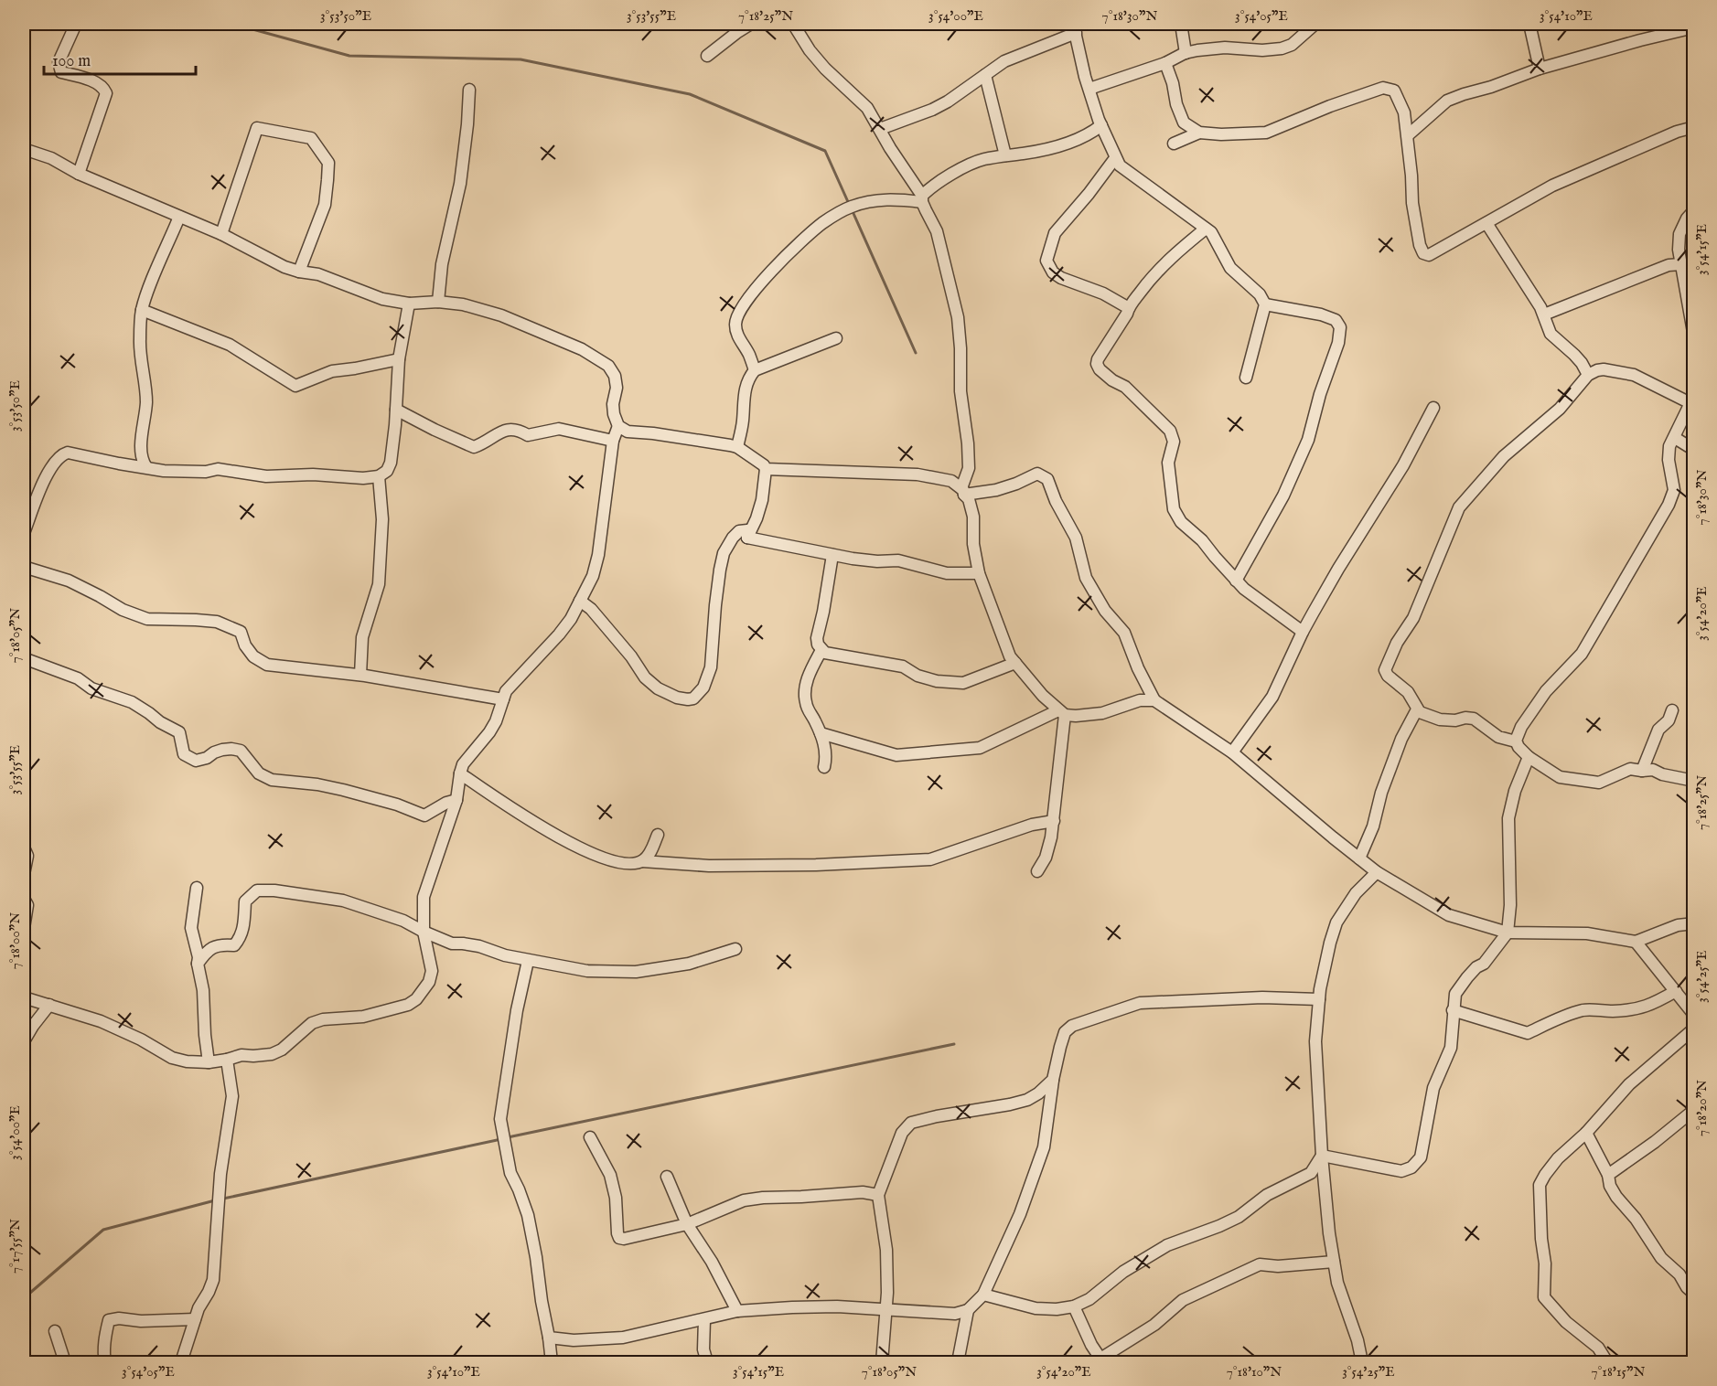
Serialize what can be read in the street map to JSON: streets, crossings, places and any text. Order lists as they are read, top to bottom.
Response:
{
  "scale_bar": "100 m",
  "coordinates": [
    "3°53'50\"E",
    "3°53'55\"E",
    "7°18'25\"N",
    "3°54'00\"E",
    "7°18'30\"N",
    "3°54'05\"E",
    "3°54'10\"E",
    "3°54'15\"E",
    "3°54'20\"E",
    "7°18'05\"N",
    "7°18'00\"N",
    "3°54'25\"E",
    "7°18'20\"N",
    "7°17'55\"N",
    "7°18'10\"N",
    "7°18'15\"N"
  ]
}
